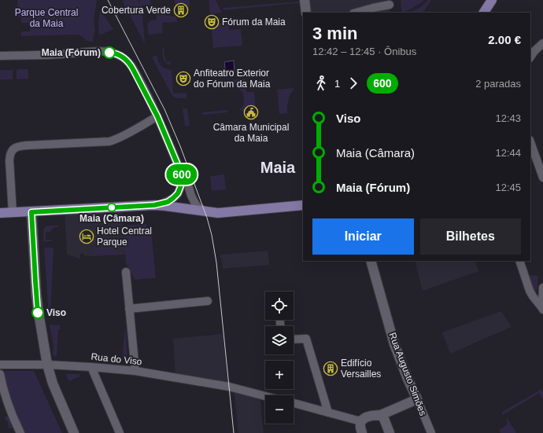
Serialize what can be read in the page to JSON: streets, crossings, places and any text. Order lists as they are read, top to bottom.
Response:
{
  "streets": {
    "street": ["Rua do Viso", "Rua Augusto Simões"]
  },
  "districts": ["Maia"],
  "parks": ["Parque Central da Maia"],
  "places": {
    "building": ["Cobertura Verde", "Edifício Versailles"],
    "theatre": ["Fórum da Maia", "Anfiteatro Exterior do Fórum da Maia"],
    "other": ["Maia (Fórum)", "Maia (Câmara)", "Viso"],
    "public building": ["Câmara Municipal da Maia"],
    "hotel": ["Hotel Central Parque"]
  },
  "lines": ["bus line 600"],
  "page": {
    "on_map": "600",
    "heading": ["3 min", "12:42 – 12:45 · Ônibus", "2.00 €"],
    "legs": ["1", "600", "2 paradas"],
    "list": [
      {
        "name": "Viso",
        "value": "12:43"
      },
      {
        "name": "Maia (Câmara)",
        "value": "12:44"
      },
      {
        "name": "Maia (Fórum)",
        "value": "12:45"
      }
    ],
    "buttons": ["Iniciar", "Bilhetes"],
    "map_buttons": ["+", "−"]
  }
}
